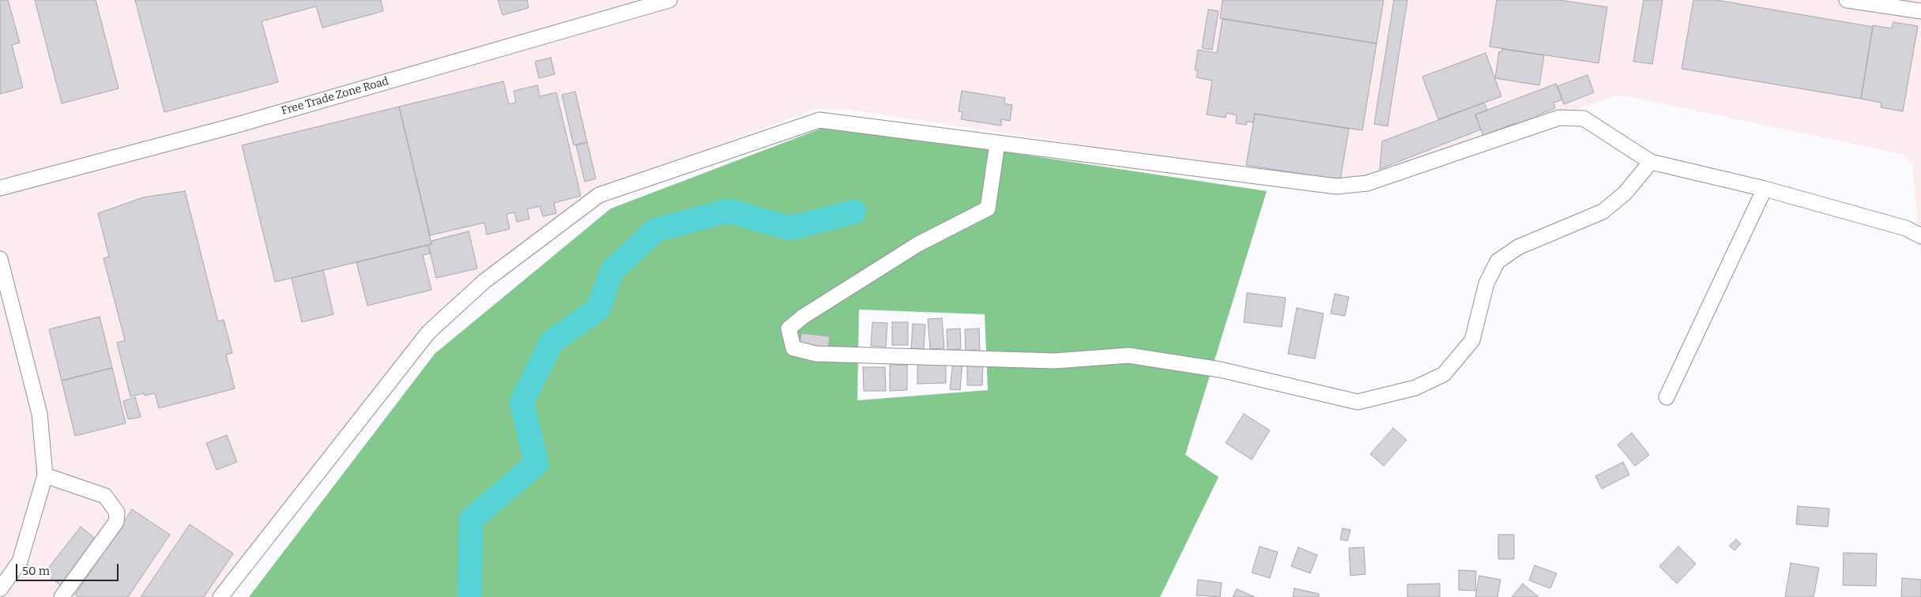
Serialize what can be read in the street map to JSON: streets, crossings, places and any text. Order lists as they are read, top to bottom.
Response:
{
  "streets": {
    "street": ["Free Trade Zone Road"]
  },
  "scale_bar": "50 m"
}
